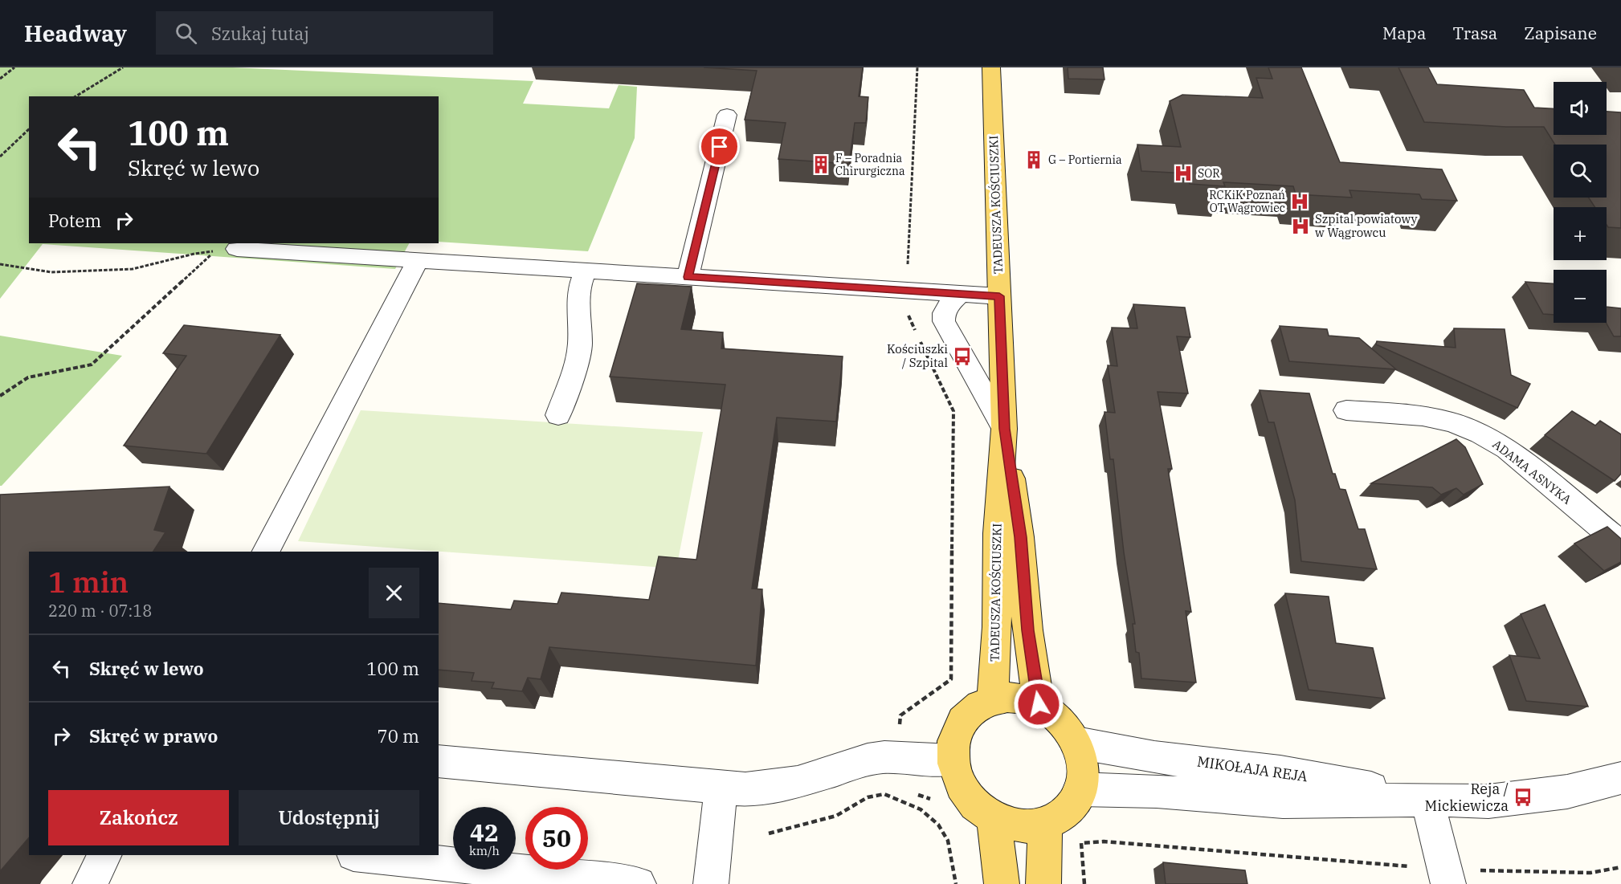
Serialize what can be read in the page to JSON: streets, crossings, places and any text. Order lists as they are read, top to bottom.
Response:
{
  "streets": {
    "main road": ["TADEUSZA KOŚCIUSZKI"],
    "street": ["ADAMA ASNYKA", "MIKOŁAJA REJA"]
  },
  "crossings": [
    ["TADEUSZA KOŚCIUSZKI", "MIKOŁAJA REJA"]
  ],
  "places": {
    "building": ["G – Portiernia", "F – Poradnia Chirurgiczna"],
    "hospital": ["SOR", "RCKiK Poznań OT Wągrowiec", "Szpital powiatowy w Wągrowcu"],
    "bus stop": ["Kościuszki / Szpital", "Reja / Mickiewicza"]
  },
  "page": {
    "header": "Headway",
    "search": "Szukaj tutaj",
    "nav": ["Mapa", "Trasa", "Zapisane"],
    "map_buttons": ["+", "−"],
    "turn": ["100 m", "Skręć w lewo"],
    "then": "Potem",
    "heading": ["1 min", "220 m · 07:18"],
    "list": [
      {
        "name": "Skręć w lewo",
        "value": "100 m"
      },
      {
        "name": "Skręć w prawo",
        "value": "70 m"
      }
    ],
    "buttons": ["Zakończ", "Udostępnij"],
    "speed": "42 km/h",
    "limit": "50"
  }
}
